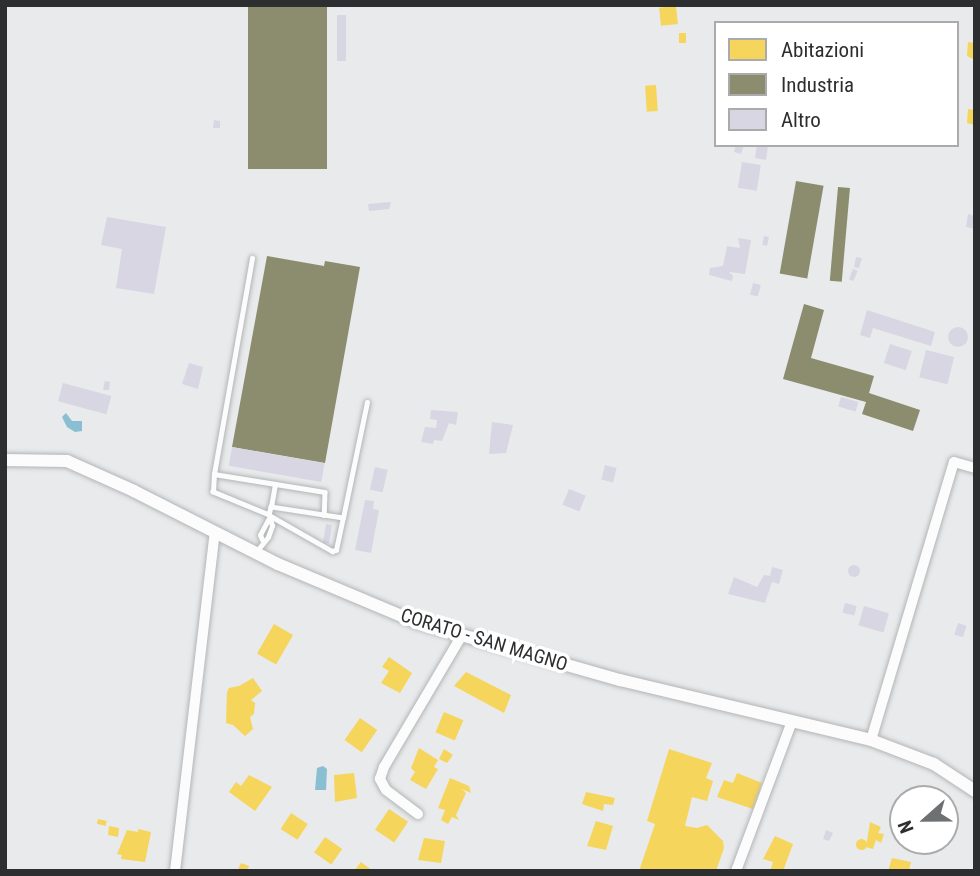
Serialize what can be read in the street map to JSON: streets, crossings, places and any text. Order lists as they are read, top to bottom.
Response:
{
  "streets": {
    "main road": ["CORATO - SAN MAGNO"]
  },
  "legend": ["Abitazioni", "Industria", "Altro"],
  "north": "left"
}
